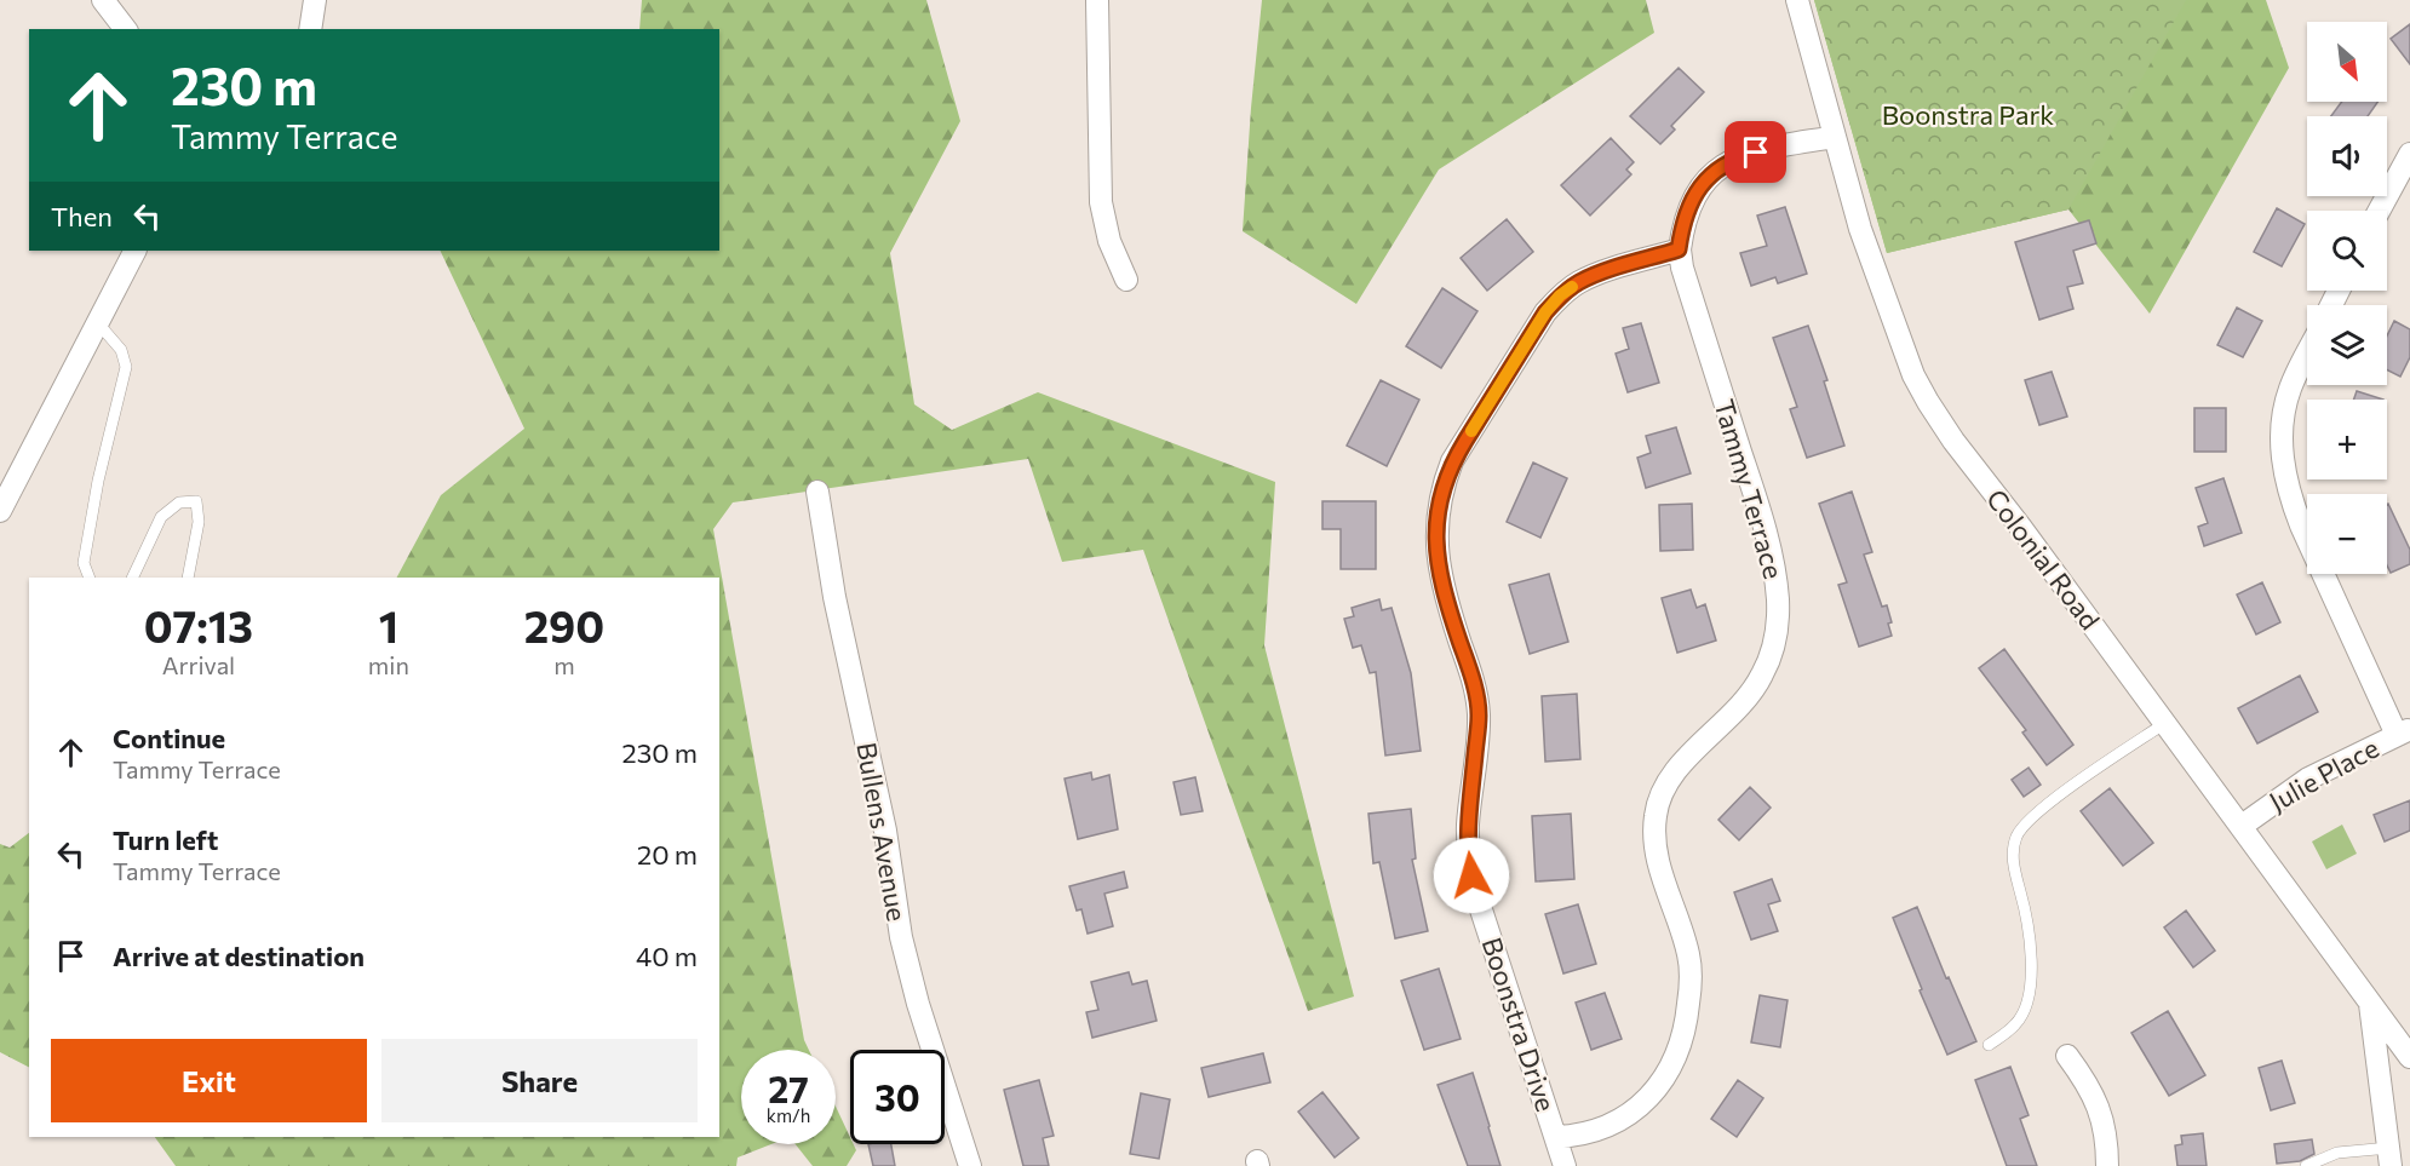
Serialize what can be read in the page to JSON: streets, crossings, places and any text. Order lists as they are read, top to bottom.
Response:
{
  "streets": {
    "street": [
      "Tammy Terrace",
      "Colonial Road",
      "Julie Place",
      "Bullens Avenue",
      "Boonstra Drive"
    ]
  },
  "crossings": [
    ["Tammy Terrace", "Colonial Road"],
    ["Tammy Terrace", "Boonstra Drive"],
    ["Colonial Road", "Julie Place"]
  ],
  "parks": ["Boonstra Park"],
  "north": "bottom right",
  "page": {
    "map_buttons": ["+", "−"],
    "turn": ["230 m", "Tammy Terrace"],
    "then": "Then",
    "eta": [
      "07:13",
      "Arrival",
      "1",
      "min",
      "290",
      "m"
    ],
    "list": [
      {
        "name": "Continue",
        "note": "Tammy Terrace",
        "value": "230 m"
      },
      {
        "name": "Turn left",
        "note": "Tammy Terrace",
        "value": "20 m"
      },
      {
        "name": "Arrive at destination",
        "value": "40 m"
      }
    ],
    "buttons": ["Exit", "Share"],
    "speed": "27 km/h",
    "limit": "30"
  }
}
